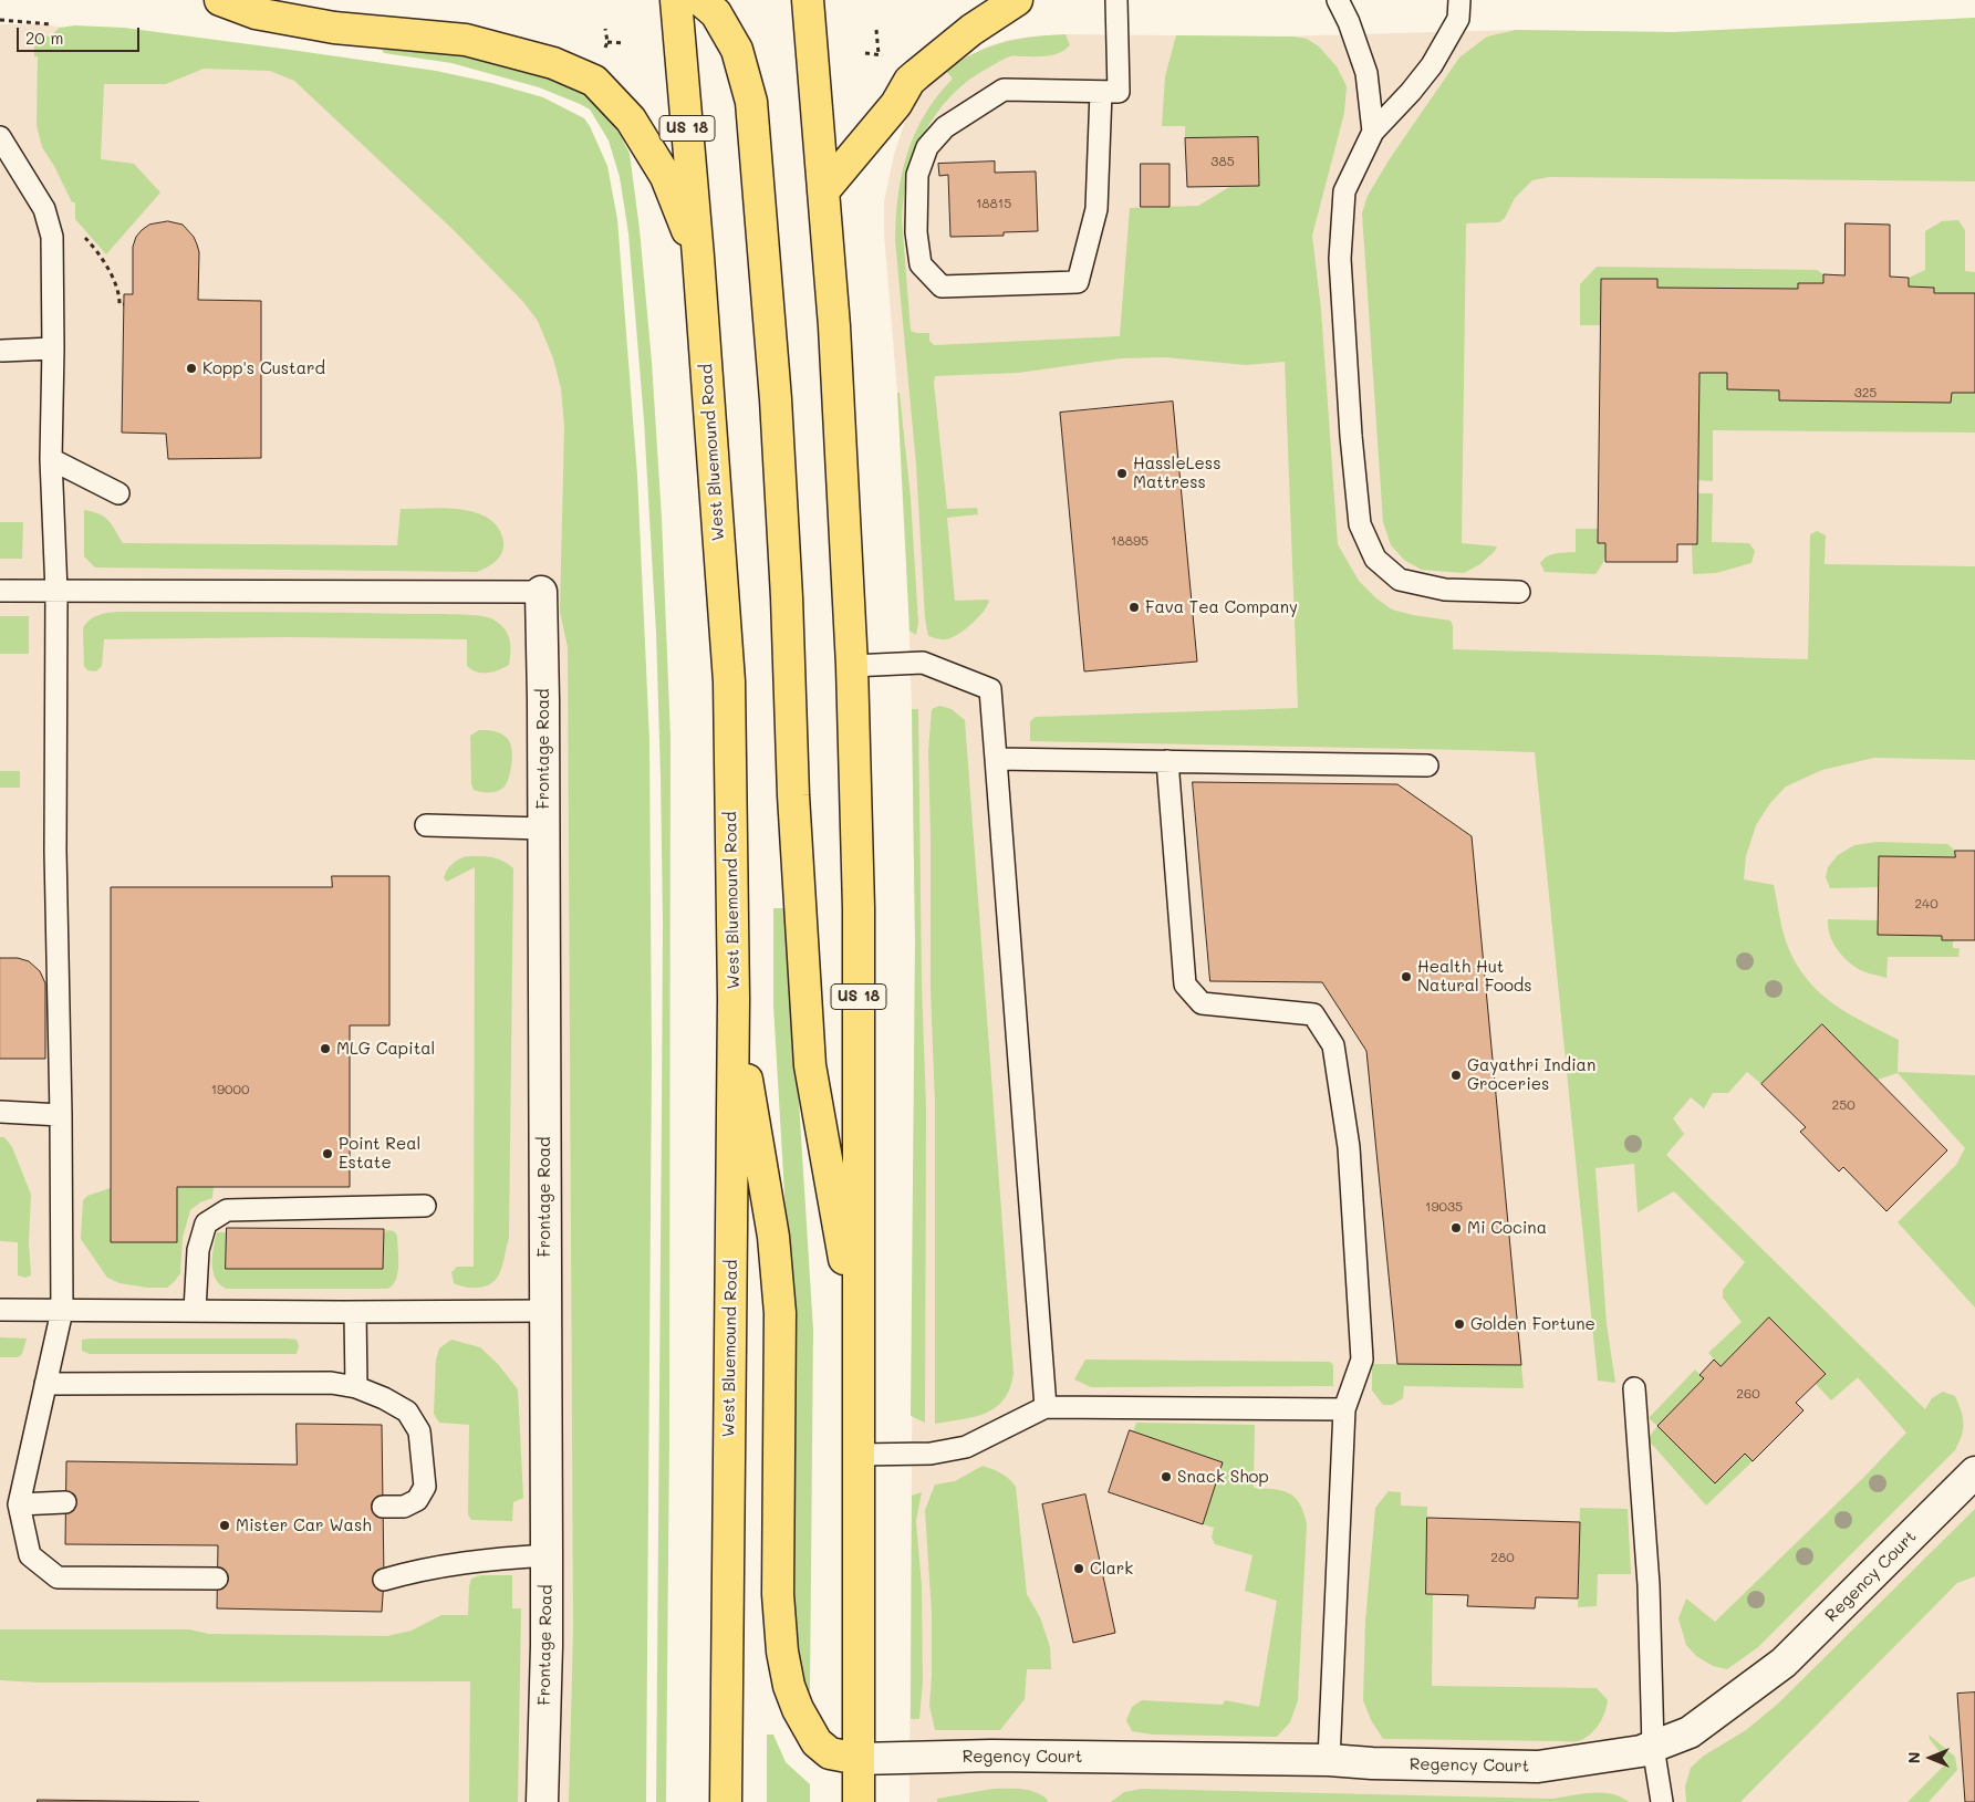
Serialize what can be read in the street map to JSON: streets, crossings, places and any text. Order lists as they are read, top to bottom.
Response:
{
  "streets": {
    "main road": ["US 18", "West Bluemound Road"],
    "street": ["Frontage Road", "Regency Court"]
  },
  "crossings": [
    ["US 18", "Regency Court"]
  ],
  "places": [
    "Kopp's Custard",
    "HassleLess Mattress",
    "Fava Tea Company",
    "Health Hut Natural Foods",
    "MLG Capital",
    "Gayathri Indian Groceries",
    "Point Real Estate",
    "Mi Cocina",
    "Golden Fortune",
    "Snack Shop",
    "Mister Car Wash",
    "Clark"
  ],
  "house_numbers": [
    "385",
    "18815",
    "325",
    "18895",
    "240",
    "19000",
    "250",
    "19035",
    "260",
    "280"
  ],
  "scale_bar": "20 m",
  "north": "left"
}
